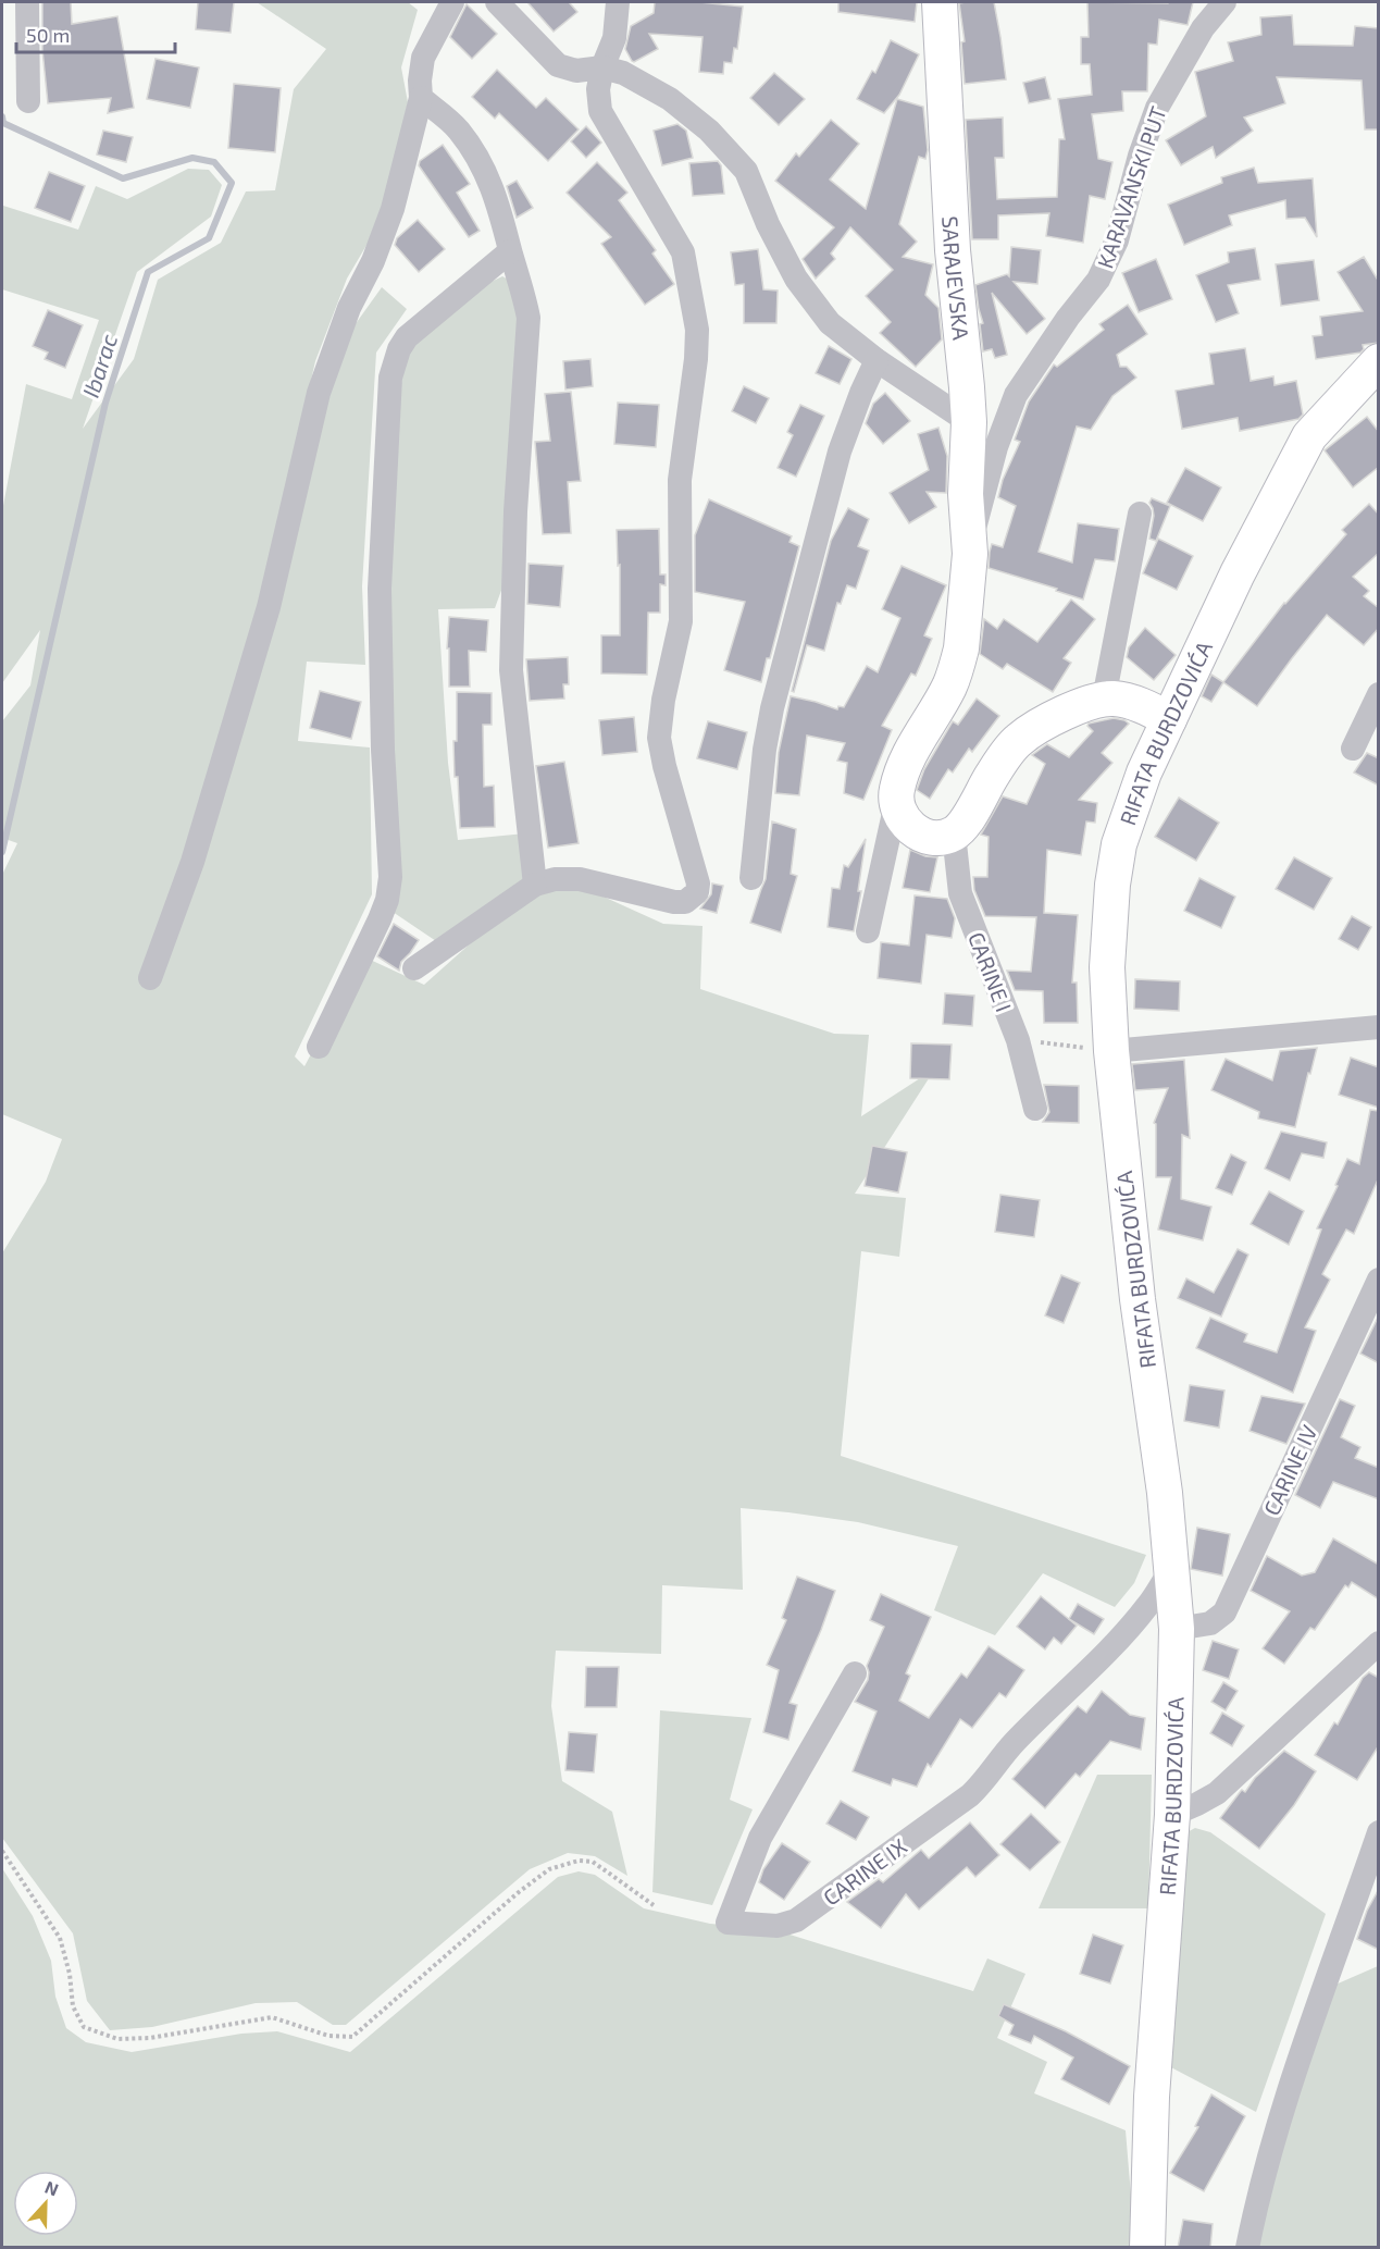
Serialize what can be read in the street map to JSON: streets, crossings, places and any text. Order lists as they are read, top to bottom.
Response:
{
  "streets": {
    "street": [
      "KARAVANSKI PUT",
      "SARAJEVSKA",
      "RIFATA BURDZOVIĆA",
      "CARINE I",
      "CARINE IV",
      "CARINE IX"
    ]
  },
  "crossings": [
    ["KARAVANSKI PUT", "SARAJEVSKA"],
    ["RIFATA BURDZOVIĆA", "CARINE IV"],
    ["RIFATA BURDZOVIĆA", "CARINE IX"]
  ],
  "water": ["Ibarac"],
  "scale_bar": "50 m",
  "north": "top"
}
